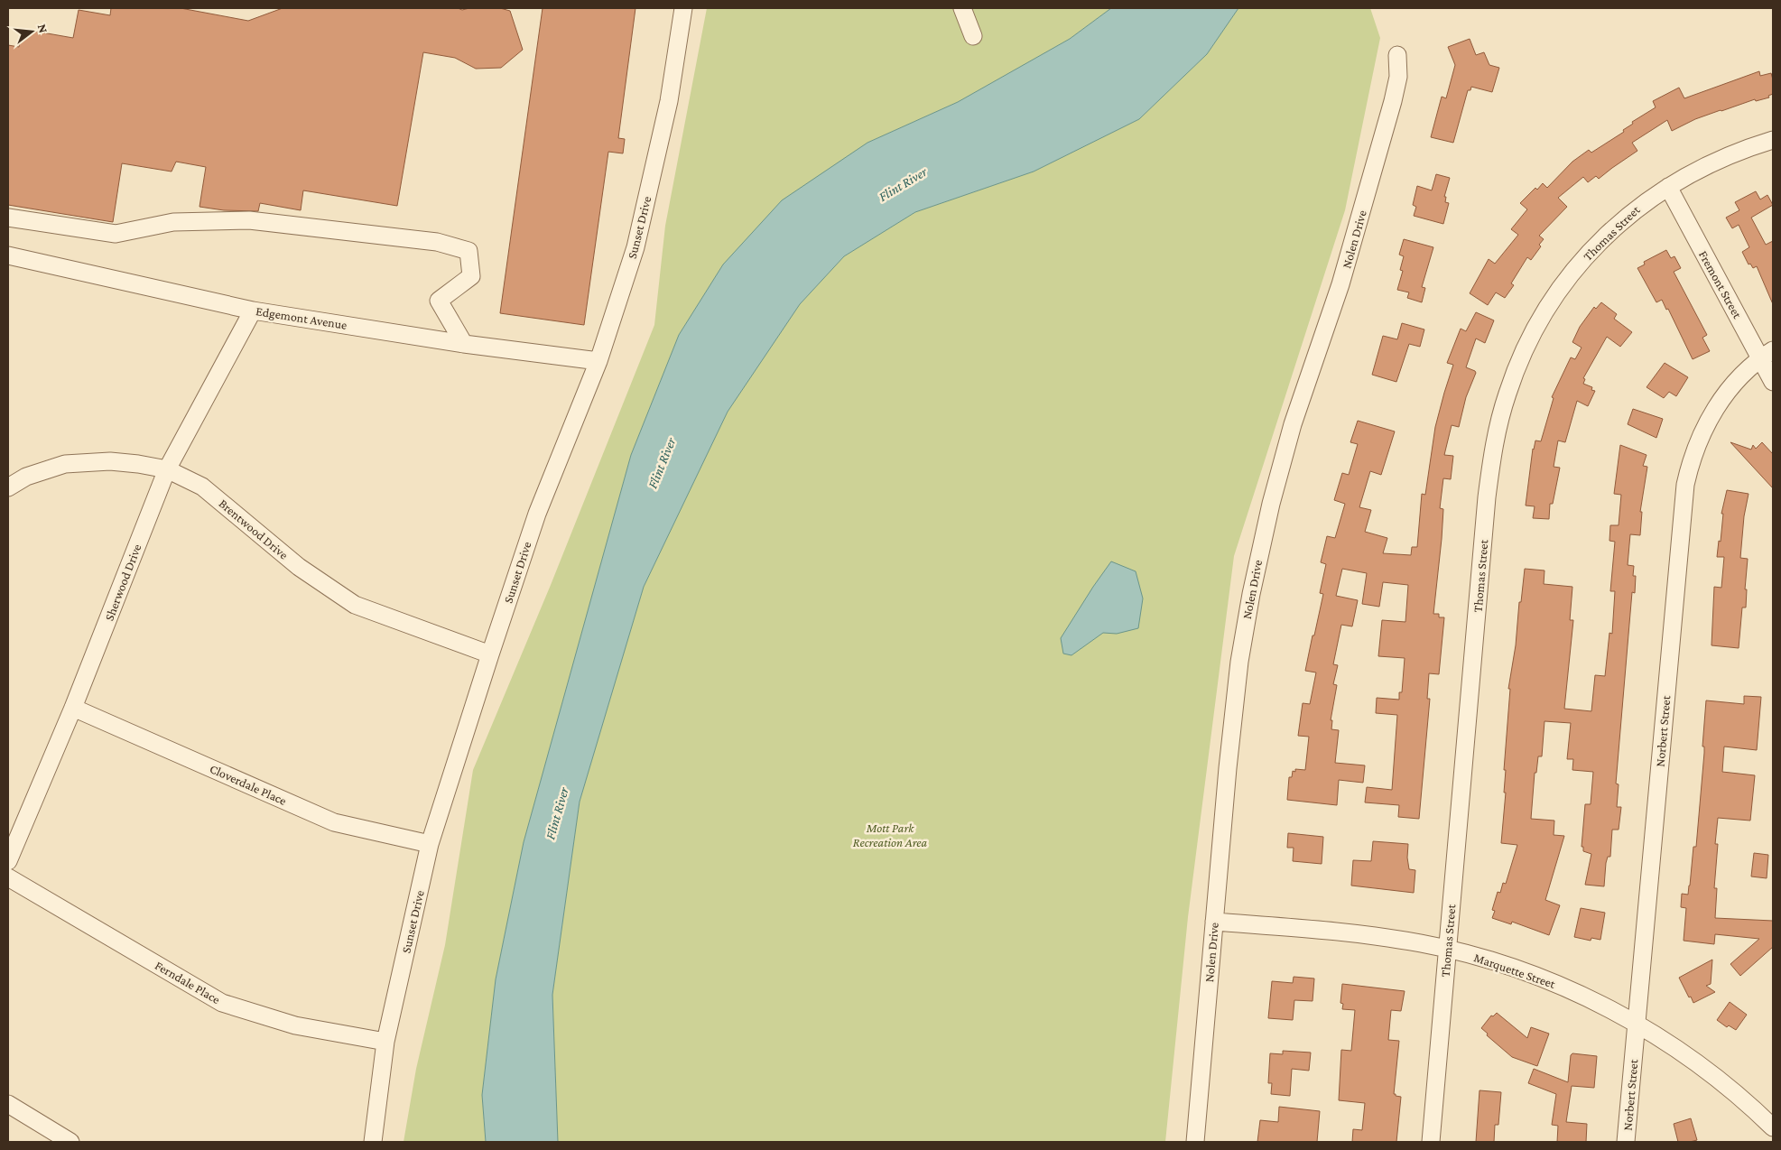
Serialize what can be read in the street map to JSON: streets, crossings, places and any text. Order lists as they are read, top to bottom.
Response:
{
  "streets": {
    "street": [
      "Sunset Drive",
      "Thomas Street",
      "Nolen Drive",
      "Fremont Street",
      "Edgemont Avenue",
      "Brentwood Drive",
      "Sherwood Drive",
      "Norbert Street",
      "Cloverdale Place",
      "Marquette Street",
      "Ferndale Place"
    ]
  },
  "crossings": [
    ["Sunset Drive", "Edgemont Avenue"],
    ["Sunset Drive", "Brentwood Drive"],
    ["Sunset Drive", "Cloverdale Place"],
    ["Sunset Drive", "Ferndale Place"],
    ["Thomas Street", "Fremont Street"],
    ["Thomas Street", "Marquette Street"],
    ["Nolen Drive", "Marquette Street"],
    ["Fremont Street", "Norbert Street"],
    ["Edgemont Avenue", "Sherwood Drive"],
    ["Brentwood Drive", "Sherwood Drive"],
    ["Sherwood Drive", "Cloverdale Place"],
    ["Norbert Street", "Marquette Street"]
  ],
  "water": ["Flint River"],
  "parks": ["Mott Park Recreation Area"],
  "north": "right"
}
